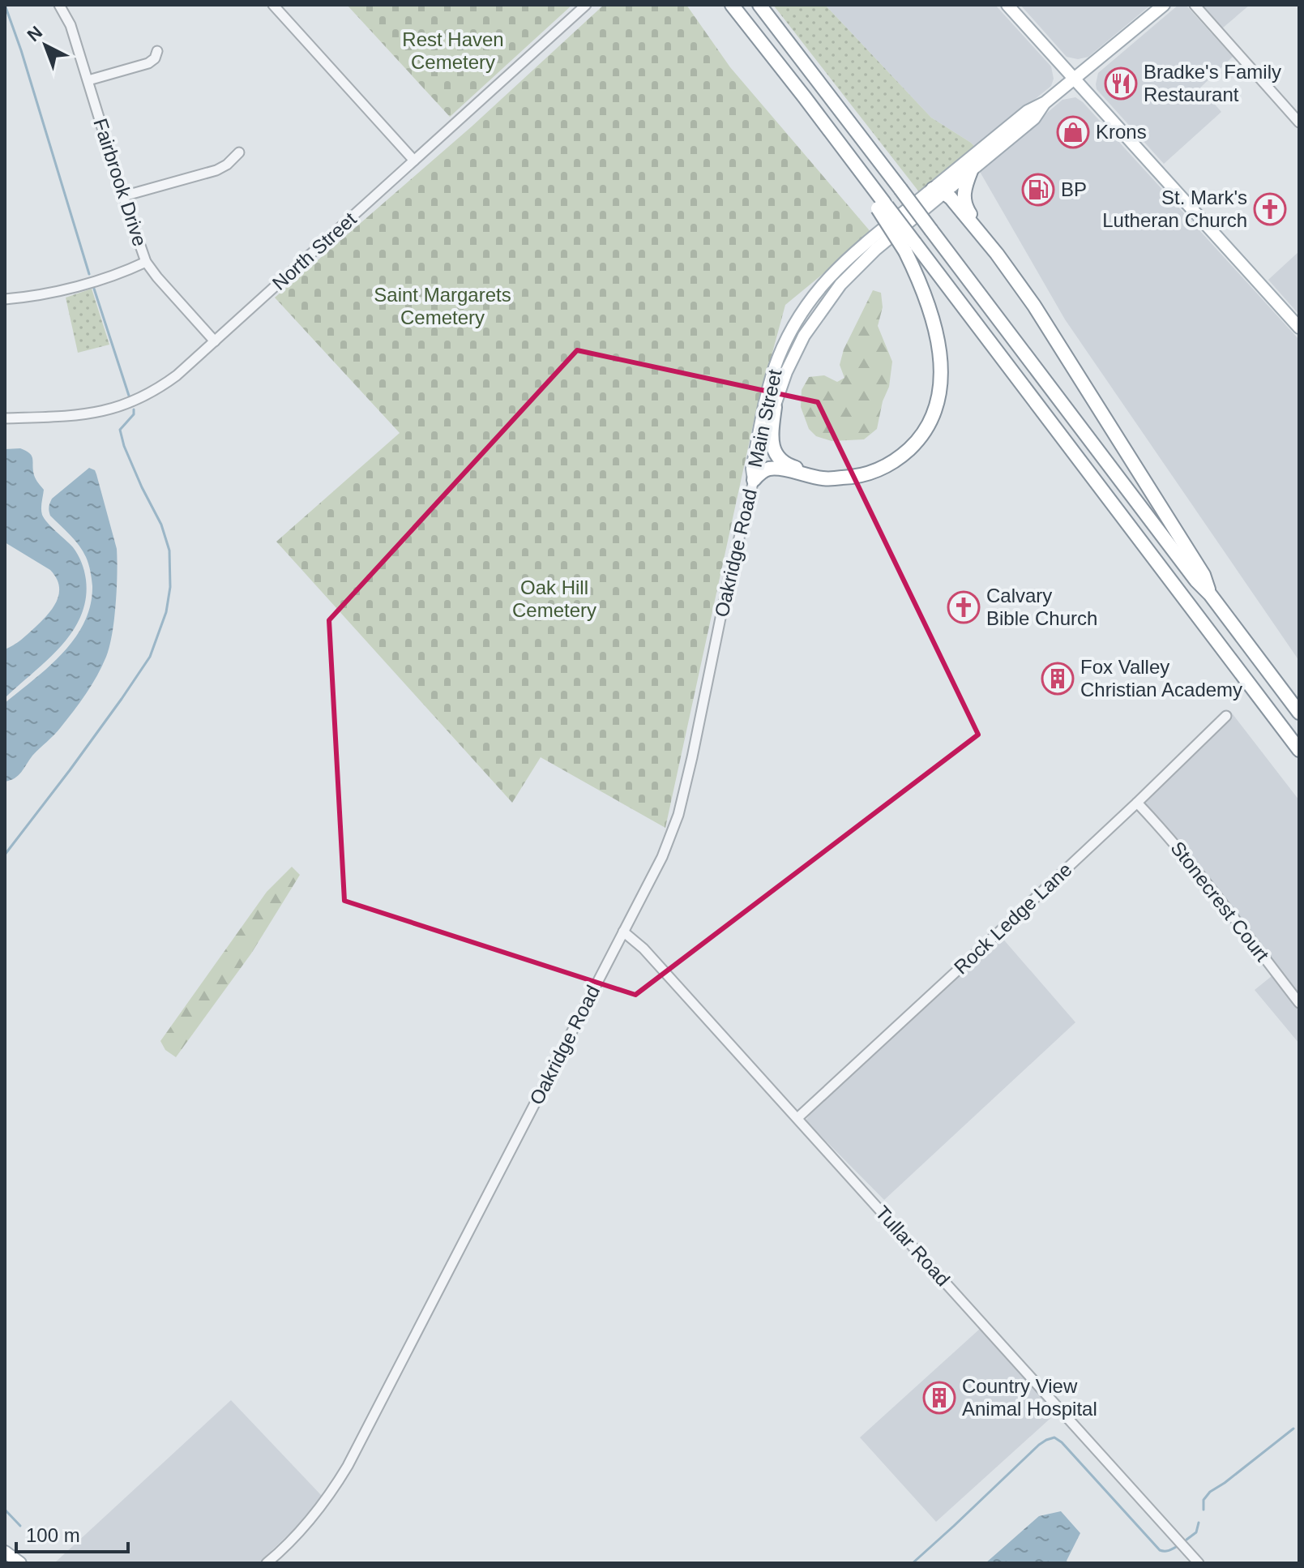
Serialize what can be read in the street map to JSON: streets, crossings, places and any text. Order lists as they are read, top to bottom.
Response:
{
  "streets": {
    "main road": ["Main Street"],
    "street": [
      "Fairbrook Drive",
      "North Street",
      "Oakridge Road",
      "Stonecrest Court",
      "Rock Ledge Lane",
      "Tullar Road"
    ]
  },
  "crossings": [
    ["Fairbrook Drive", "North Street"],
    ["Main Street", "Oakridge Road"],
    ["Oakridge Road", "Tullar Road"],
    ["Stonecrest Court", "Rock Ledge Lane"],
    ["Rock Ledge Lane", "Tullar Road"]
  ],
  "parks": ["Rest Haven Cemetery", "Saint Margarets Cemetery", "Oak Hill Cemetery"],
  "places": {
    "restaurant": ["Bradke's Family Restaurant"],
    "shop": ["Krons"],
    "fuel station": ["BP"],
    "church": ["St. Mark's Lutheran Church", "Calvary Bible Church"],
    "building": ["Fox Valley Christian Academy", "Country View Animal Hospital"]
  },
  "scale_bar": "100 m",
  "north": "top left"
}
